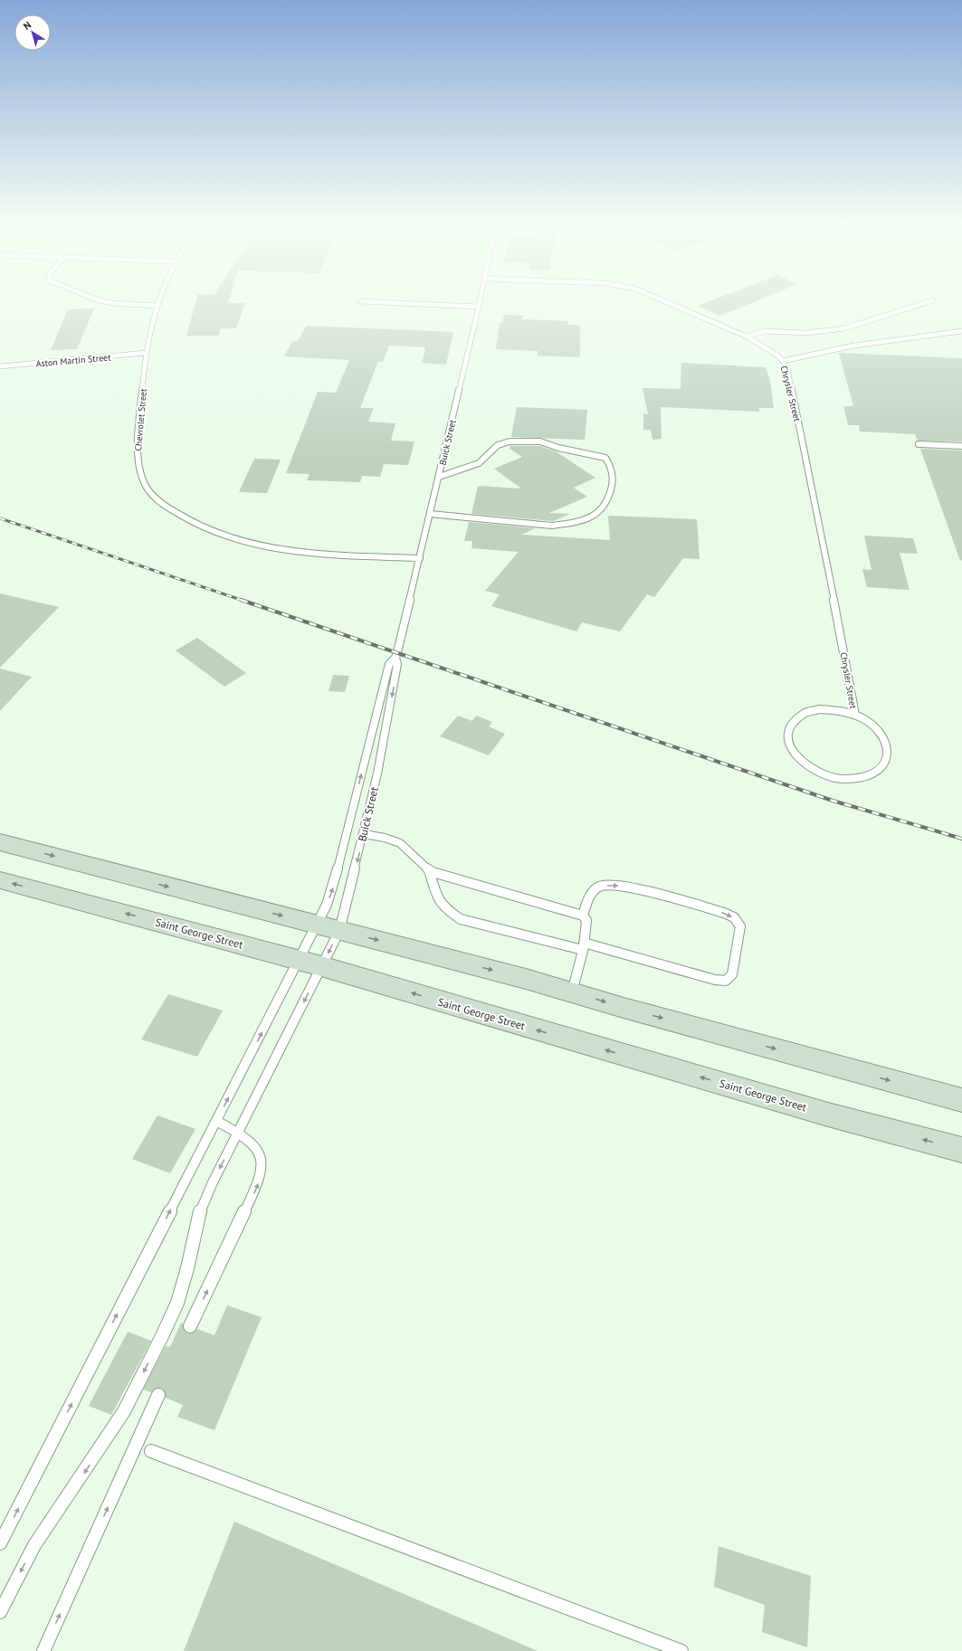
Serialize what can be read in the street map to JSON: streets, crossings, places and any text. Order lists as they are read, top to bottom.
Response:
{
  "streets": {
    "main road": ["Saint George Street"],
    "lane": [
      "Aston Martin Street",
      "Chrysler Street",
      "Chevrolet Street",
      "Buick Street"
    ]
  },
  "crossings": [
    ["Aston Martin Street", "Chevrolet Street"],
    ["Chevrolet Street", "Buick Street"],
    ["Buick Street", "Saint George Street"]
  ],
  "north": "top left"
}
